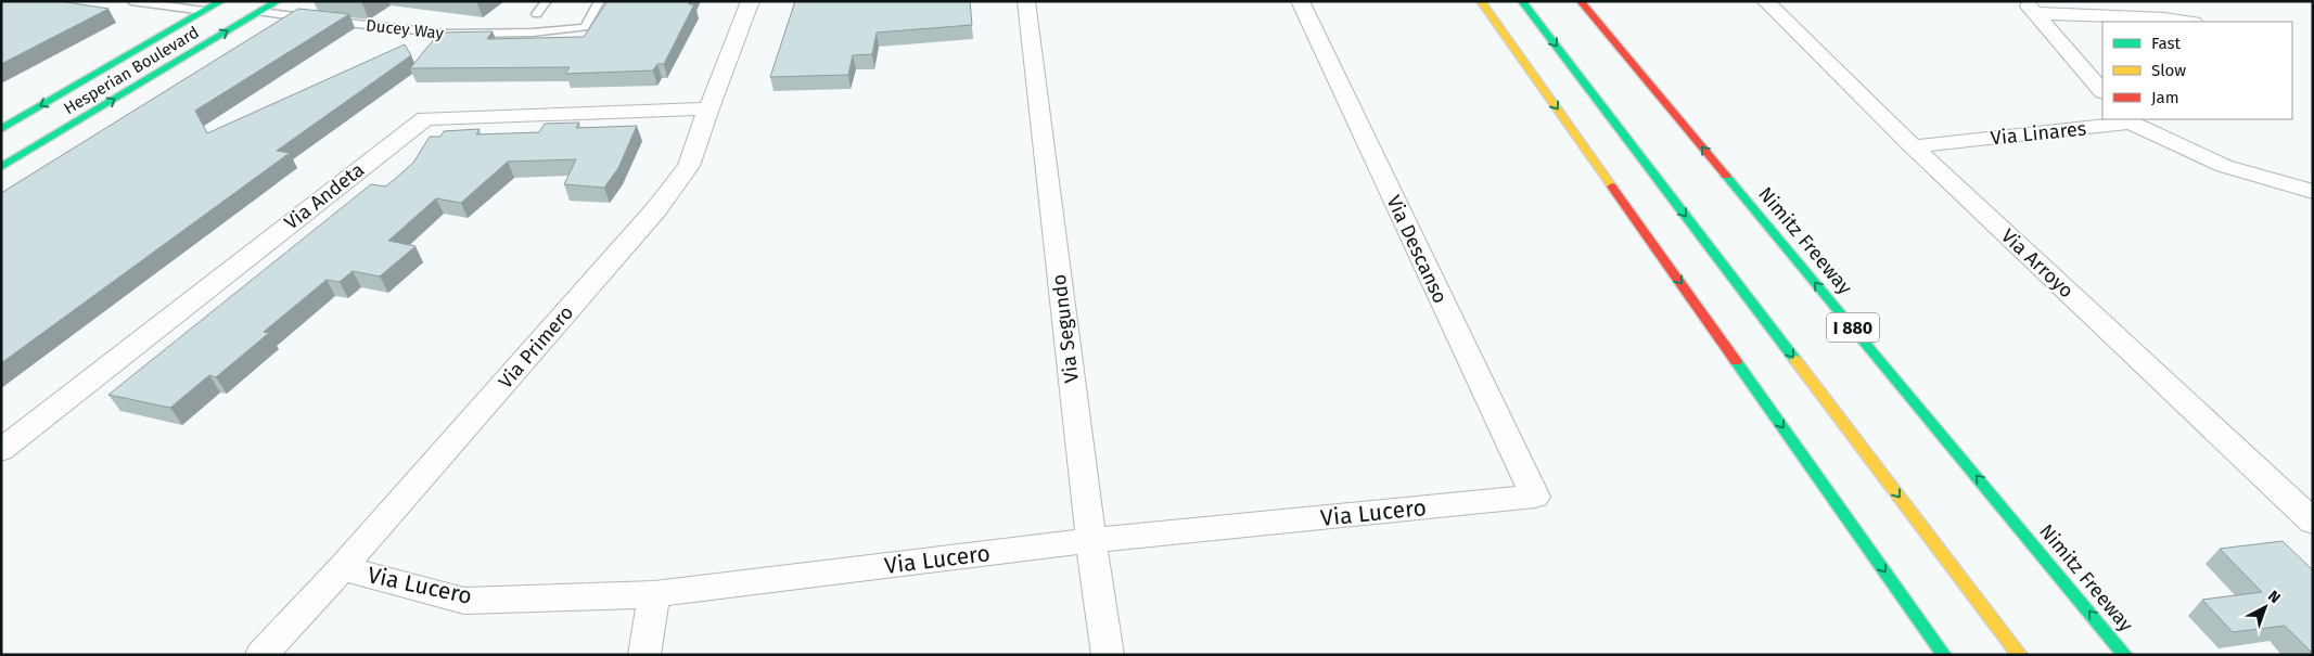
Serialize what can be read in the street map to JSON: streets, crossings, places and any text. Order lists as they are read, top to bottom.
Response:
{
  "streets": {
    "main road": ["Hesperian Boulevard", "Nimitz Freeway", "I 880"],
    "street": [
      "Via Linares",
      "Via Andeta",
      "Via Descanso",
      "Via Arroyo",
      "Via Segundo",
      "Via Primero",
      "Via Lucero"
    ],
    "lane": ["Ducey Way"]
  },
  "crossings": [
    ["Ducey Way", "Hesperian Boulevard"],
    ["Via Linares", "Via Arroyo"],
    ["Via Andeta", "Via Primero"],
    ["Via Descanso", "Via Lucero"],
    ["Via Segundo", "Via Lucero"],
    ["Via Primero", "Via Lucero"]
  ],
  "legend": ["Fast", "Slow", "Jam"],
  "north": "top right"
}
